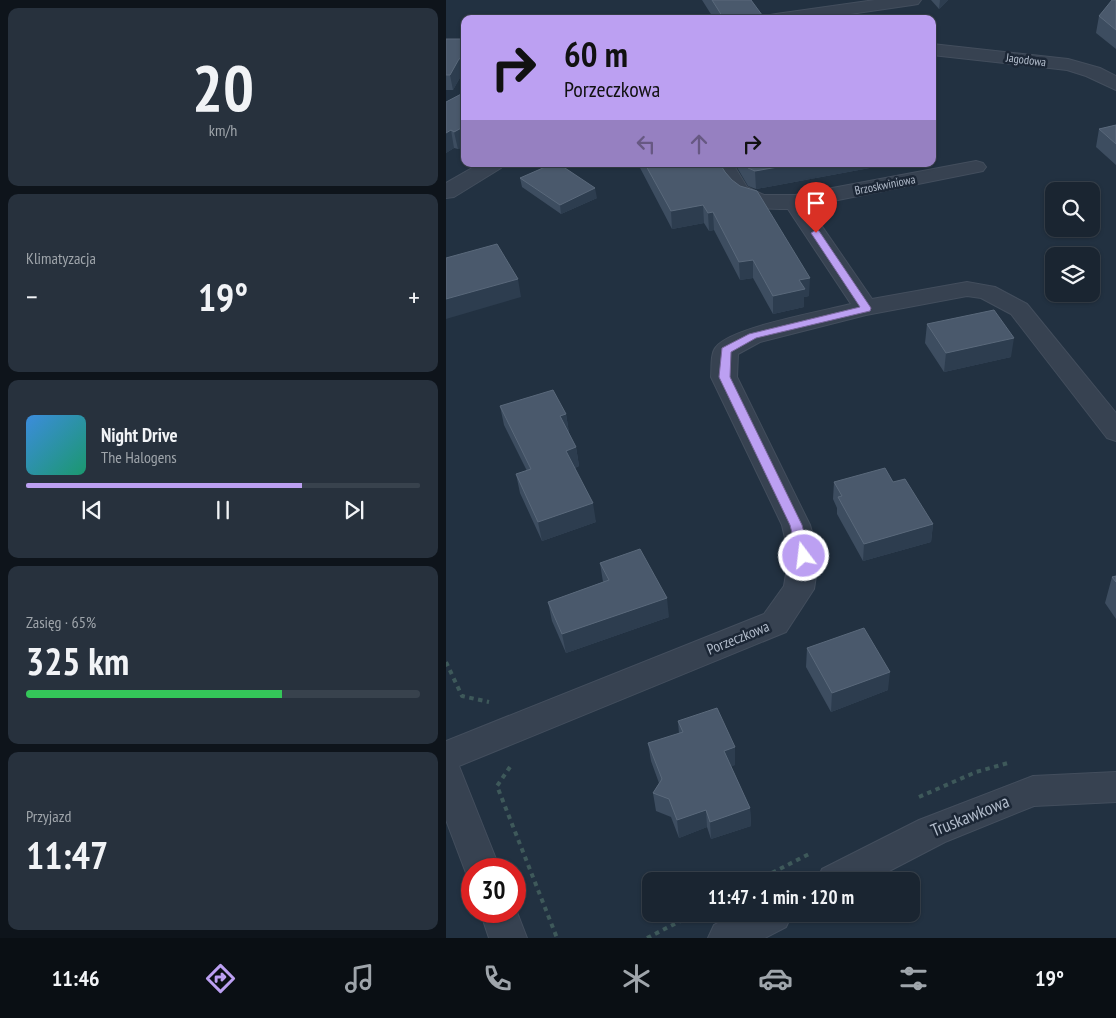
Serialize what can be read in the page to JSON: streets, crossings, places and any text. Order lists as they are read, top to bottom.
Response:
{
  "streets": {
    "street": [
      "Jagodowa",
      "Brzoskwiniowa",
      "Porzeczkowa",
      "Truskawkowa"
    ]
  },
  "page": {
    "tile": [
      ["20", "km/h"],
      "Klimatyzacja",
      ["Zasięg · 65%", "325 km"],
      ["Przyjazd", "11:47"]
    ],
    "turn": ["60 m", "Porzeczkowa"],
    "heat": ["−", "19°", "+"],
    "song": ["Night Drive", "The Halogens"],
    "limit": "30",
    "trip": "11:47 · 1 min · 120 m",
    "tabs": ["11:46", "19°"]
  }
}
